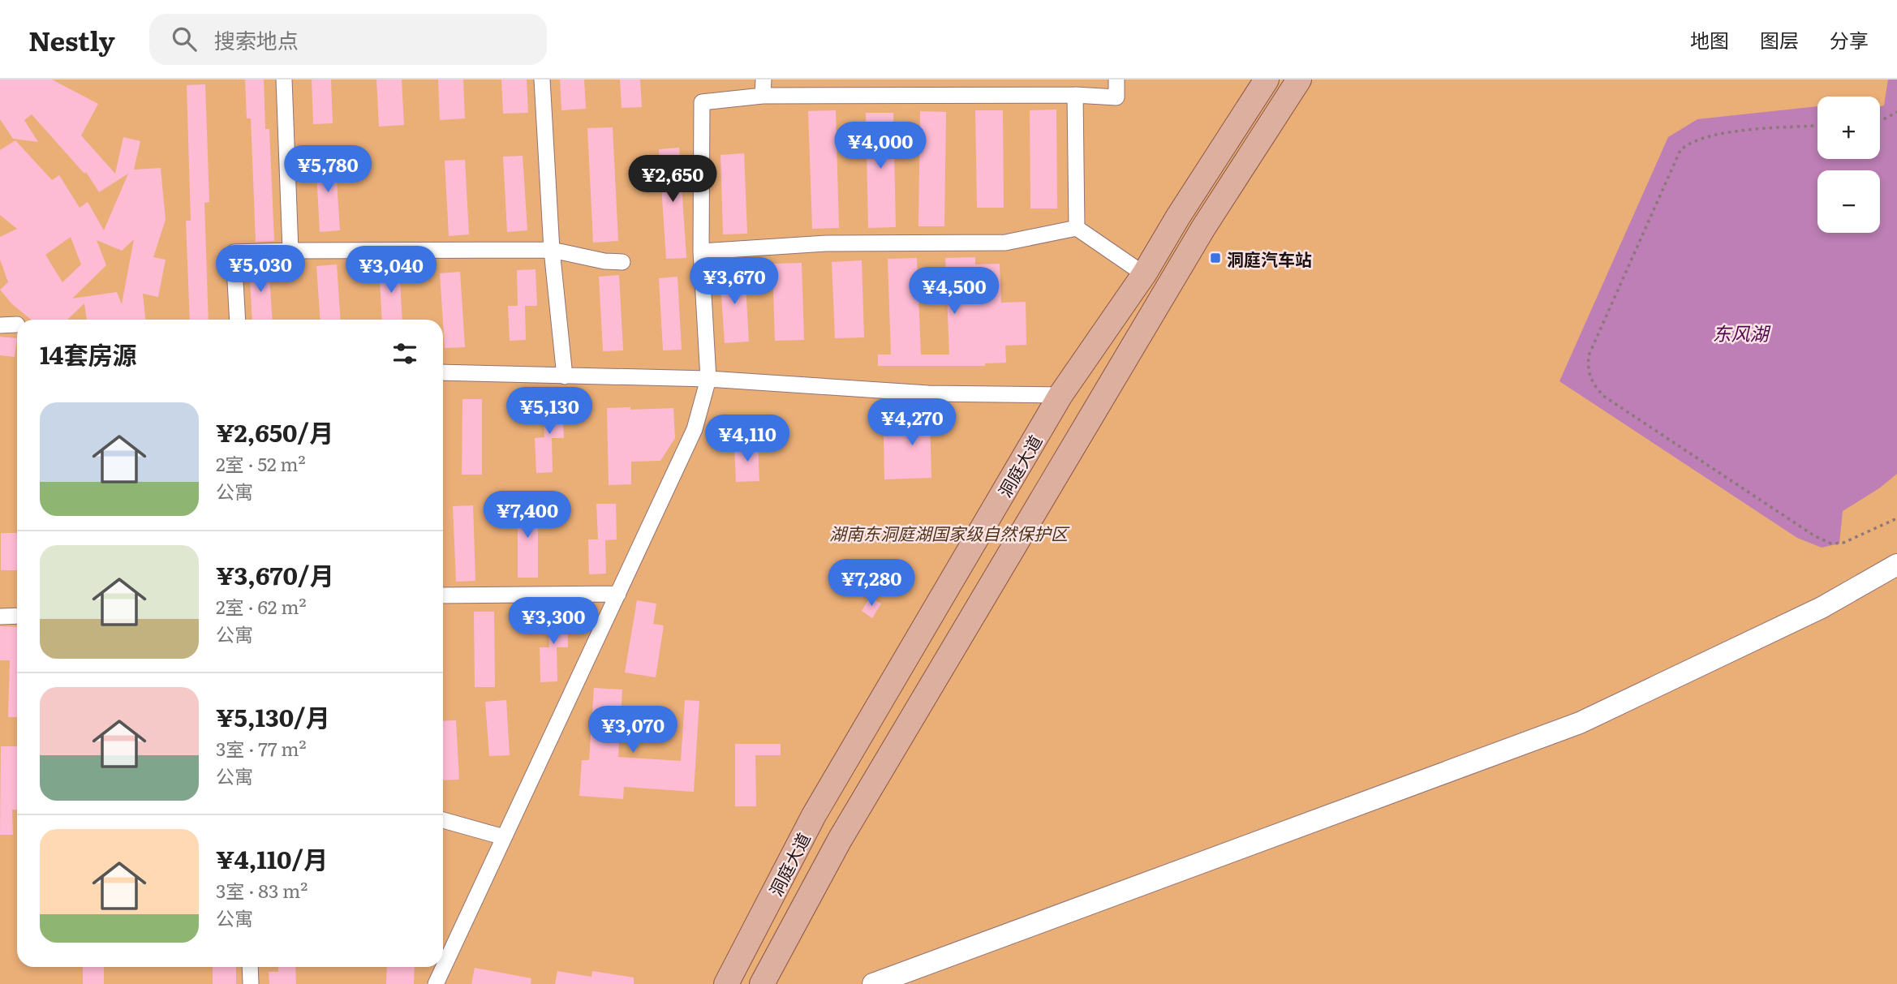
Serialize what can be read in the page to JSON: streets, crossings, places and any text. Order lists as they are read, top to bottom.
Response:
{
  "streets": {
    "main road": ["洞庭大道"]
  },
  "water": ["东风湖"],
  "parks": ["湖南东洞庭湖国家级自然保护区"],
  "places": {
    "transit": ["洞庭汽车站"]
  },
  "page": {
    "header": "Nestly",
    "search": "搜索地点",
    "nav": ["地图", "图层", "分享"],
    "map_buttons": ["+", "−"],
    "price": [
      "¥4,000",
      "¥5,780",
      "¥2,650",
      "¥5,030",
      "¥3,040",
      "¥3,670",
      "¥4,500",
      "¥5,130",
      "¥4,270",
      "¥4,110",
      "¥7,400",
      "¥7,280",
      "¥3,300",
      "¥3,070"
    ],
    "heading": "14套房源",
    "list": [
      {
        "name": "¥2,650/月",
        "note": "2室 · 52 m² · 公寓"
      },
      {
        "name": "¥3,670/月",
        "note": "2室 · 62 m² · 公寓"
      },
      {
        "name": "¥5,130/月",
        "note": "3室 · 77 m² · 公寓"
      },
      {
        "name": "¥4,110/月",
        "note": "3室 · 83 m² · 公寓"
      }
    ]
  }
}
